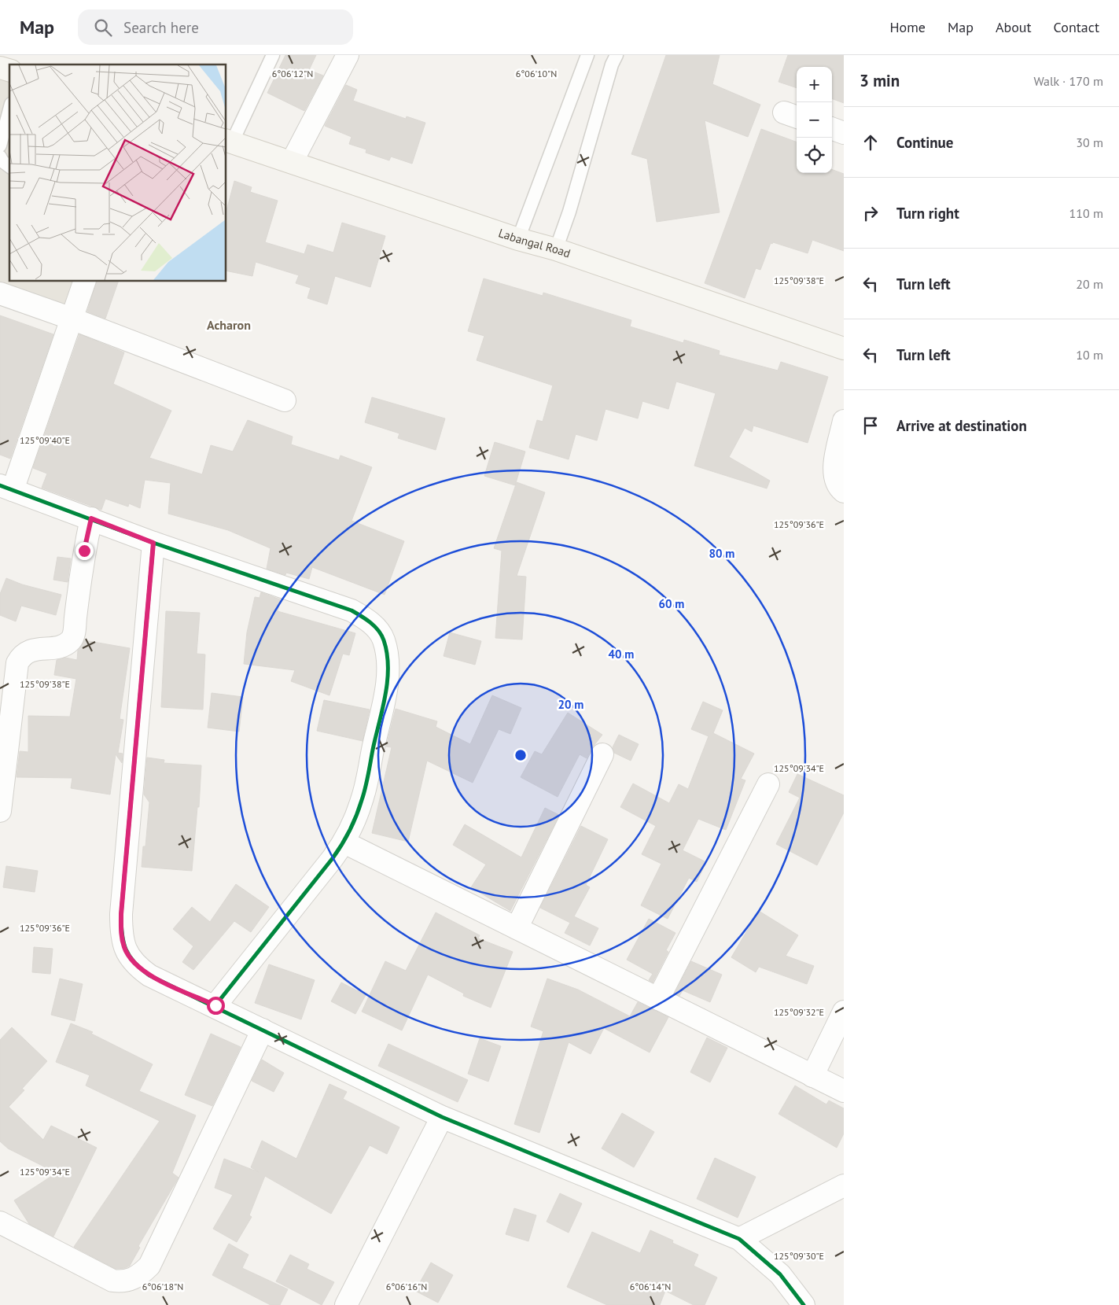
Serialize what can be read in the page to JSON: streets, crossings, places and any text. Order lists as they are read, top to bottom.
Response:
{
  "streets": {
    "main road": ["Labangal Road"]
  },
  "districts": ["Acharon"],
  "page": {
    "header": "Map",
    "search": "Search here",
    "nav": [
      "Home",
      "Map",
      "About",
      "Contact"
    ],
    "heading": ["3 min", "Walk · 170 m"],
    "map_buttons": ["+", "−"],
    "list": [
      ["Continue", "30 m"],
      ["Turn right", "110 m"],
      ["Turn left", "20 m"],
      ["Turn left", "10 m"],
      "Arrive at destination"
    ]
  },
  "coordinates": [
    "6°06'12\"N",
    "6°06'10\"N",
    "125°09'38\"E",
    "125°09'40\"E",
    "125°09'36\"E",
    "125°09'34\"E",
    "125°09'32\"E",
    "125°09'30\"E",
    "6°06'18\"N",
    "6°06'16\"N",
    "6°06'14\"N"
  ],
  "rings": [
    "80 m",
    "60 m",
    "40 m",
    "20 m"
  ]
}
